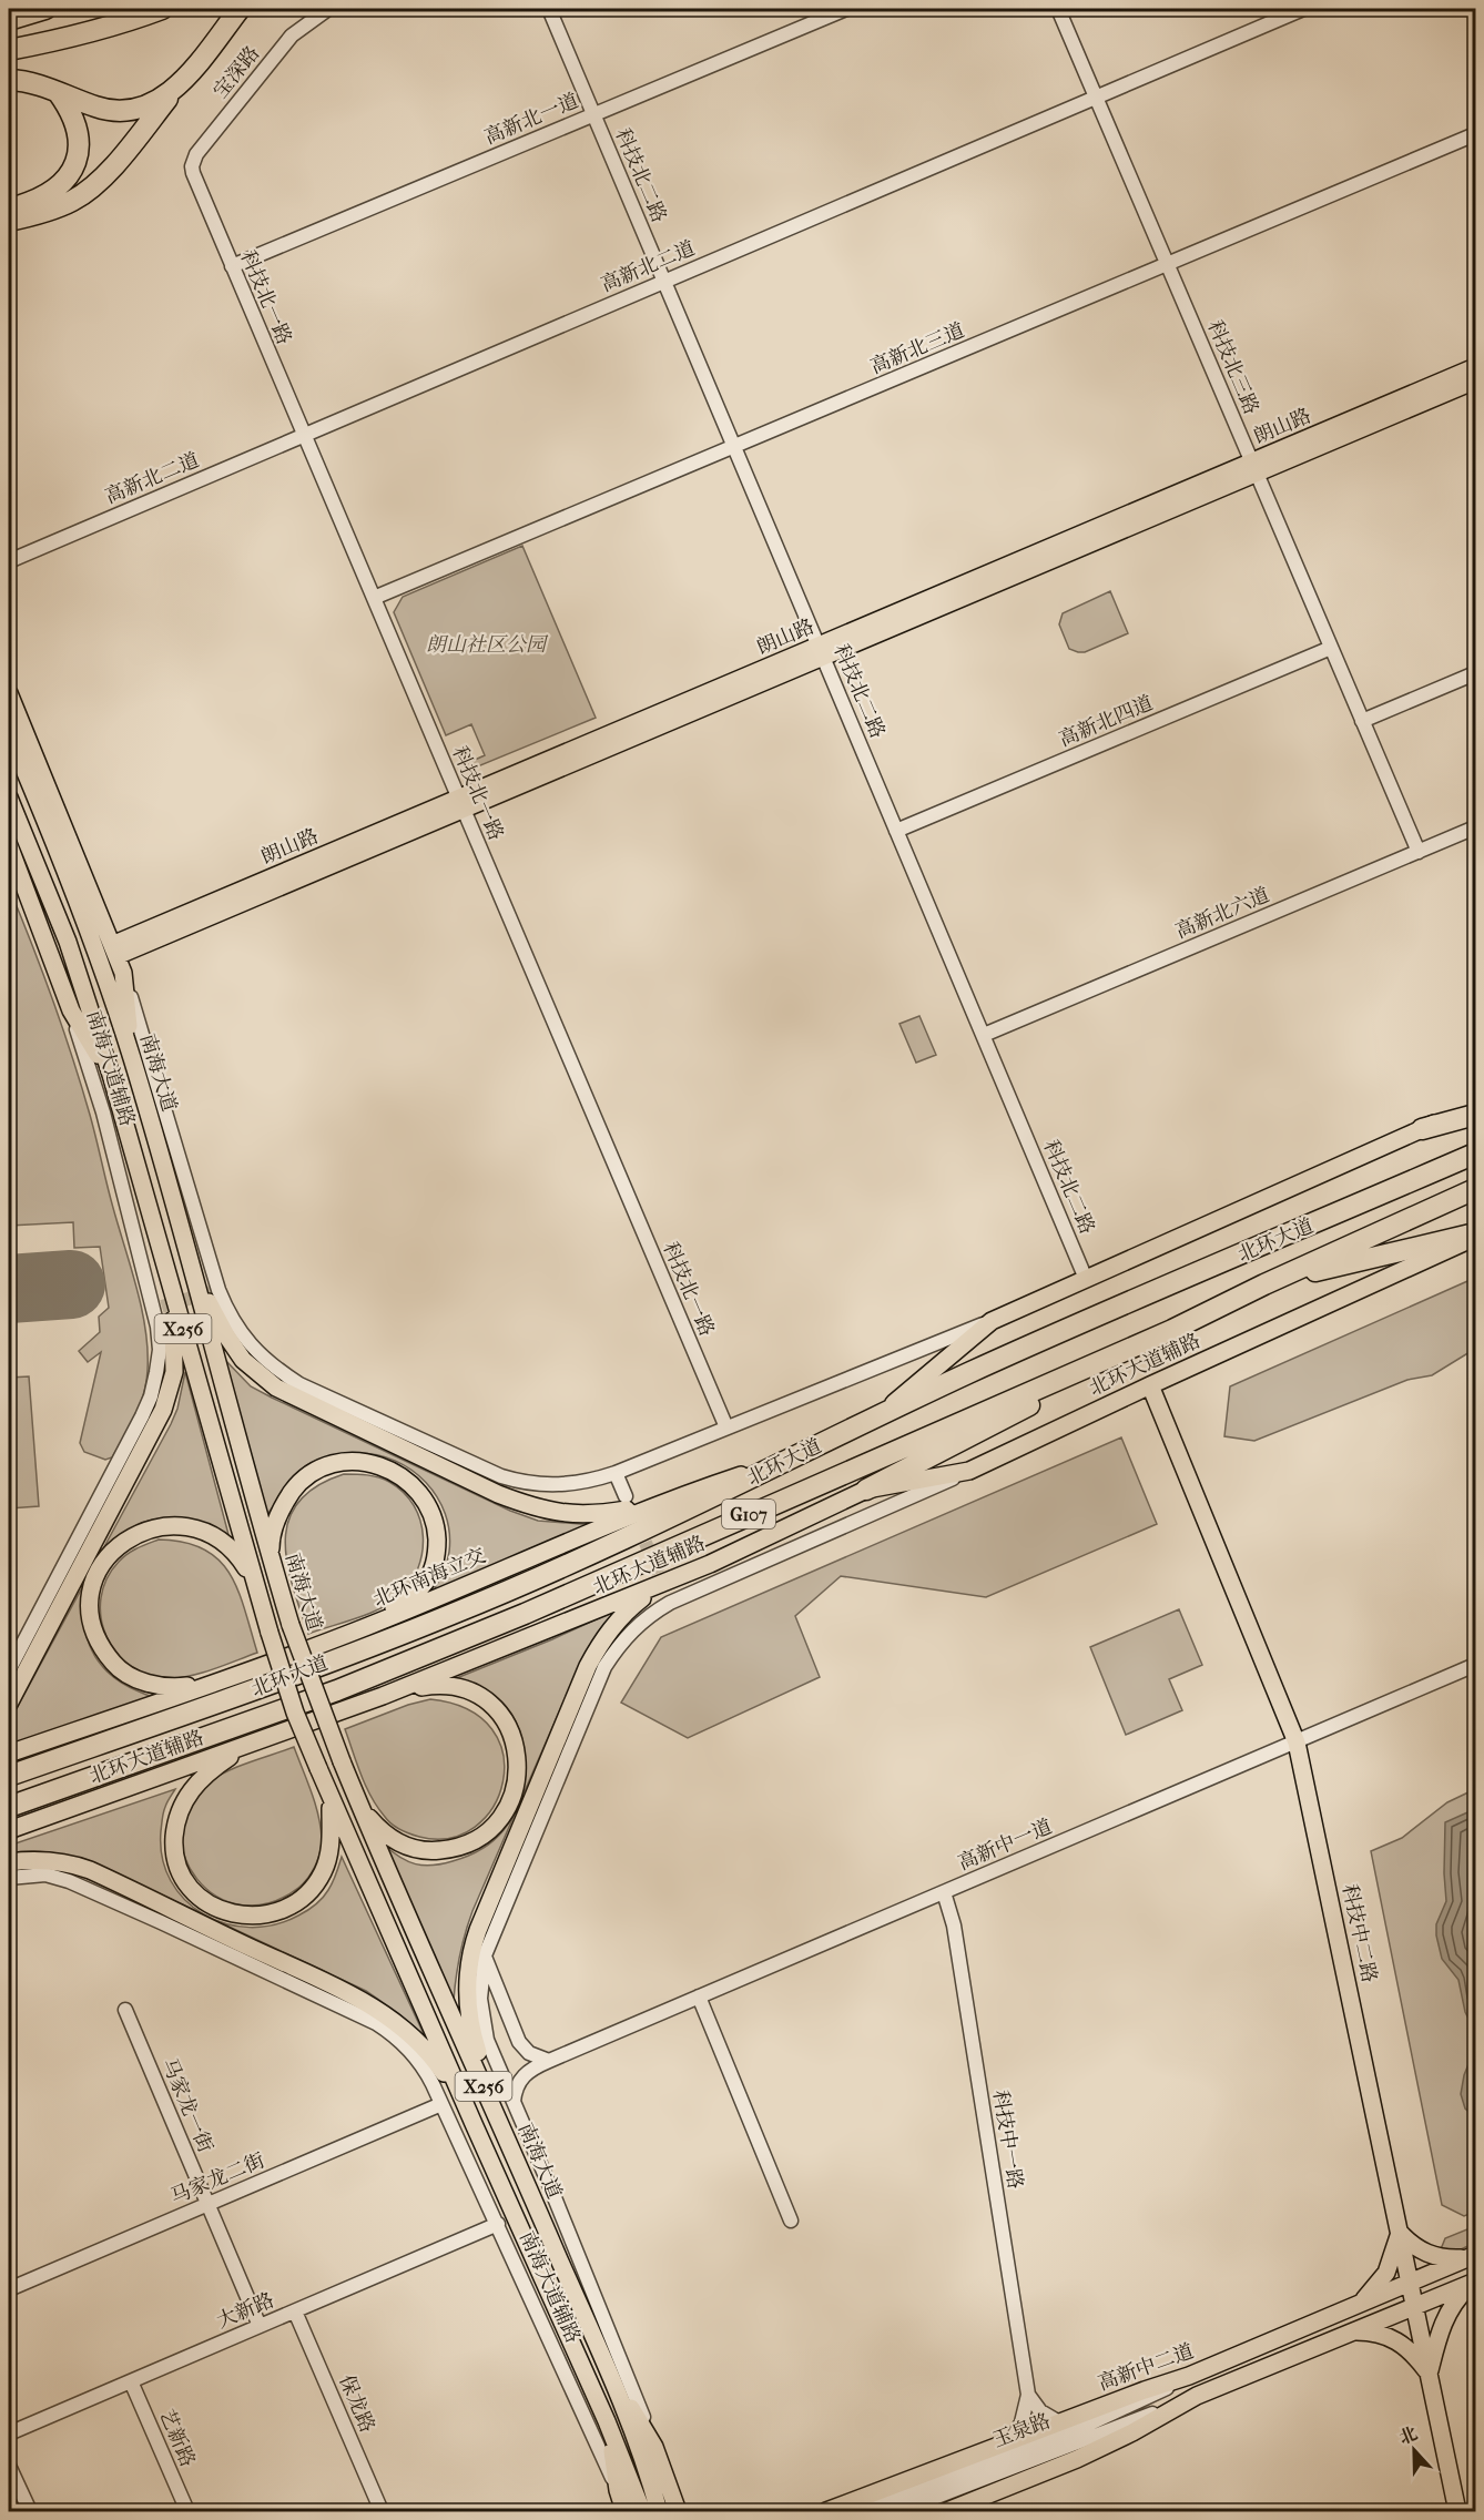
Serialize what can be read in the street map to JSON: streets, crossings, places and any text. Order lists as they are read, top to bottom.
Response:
{
  "streets": {
    "highway": ["北环大道", "G107"],
    "main road": [
      "朗山路",
      "南海大道辅路",
      "南海大道",
      "X256",
      "北环大道辅路",
      "北环南海立交",
      "科技中二路",
      "高新中二道"
    ],
    "street": [
      "宝深路",
      "高新北一道",
      "科技北二路",
      "高新北二道",
      "科技北一路",
      "高新北三道",
      "科技北三路",
      "高新北四道",
      "高新北六道",
      "高新中一道",
      "马家龙一街",
      "科技中一路",
      "马家龙二街",
      "大新路",
      "保龙路",
      "玉泉路",
      "艺新路"
    ]
  },
  "crossings": [
    ["宝深路", "科技北一路"],
    ["高新北一道", "科技北二路"],
    ["高新北一道", "科技北一路"],
    ["科技北二路", "高新北二道"],
    ["科技北二路", "高新北三道"],
    ["科技北二路", "朗山路"],
    ["科技北二路", "高新北四道"],
    ["科技北二路", "高新北六道"],
    ["高新北二道", "科技北一路"],
    ["高新北二道", "科技北三路"],
    ["科技北一路", "高新北三道"],
    ["科技北一路", "朗山路"],
    ["高新北三道", "科技北三路"],
    ["科技北三路", "朗山路"],
    ["科技北三路", "高新北四道"],
    ["科技北三路", "高新北六道"],
    ["朗山路", "南海大道辅路"],
    ["南海大道辅路", "南海大道"],
    ["南海大道辅路", "北环大道辅路"],
    ["南海大道辅路", "高新中一道"],
    ["南海大道辅路", "马家龙二街"],
    ["南海大道辅路", "大新路"],
    ["北环大道辅路", "科技中二路"],
    ["高新中一道", "科技中二路"],
    ["高新中一道", "科技中一路"],
    ["科技中二路", "高新中二道"],
    ["马家龙一街", "马家龙二街"],
    ["马家龙一街", "大新路"],
    ["科技中一路", "高新中二道"],
    ["大新路", "保龙路"],
    ["大新路", "艺新路"],
    ["高新中二道", "玉泉路"]
  ],
  "parks": ["朗山社区公园"],
  "north": "top"
}
